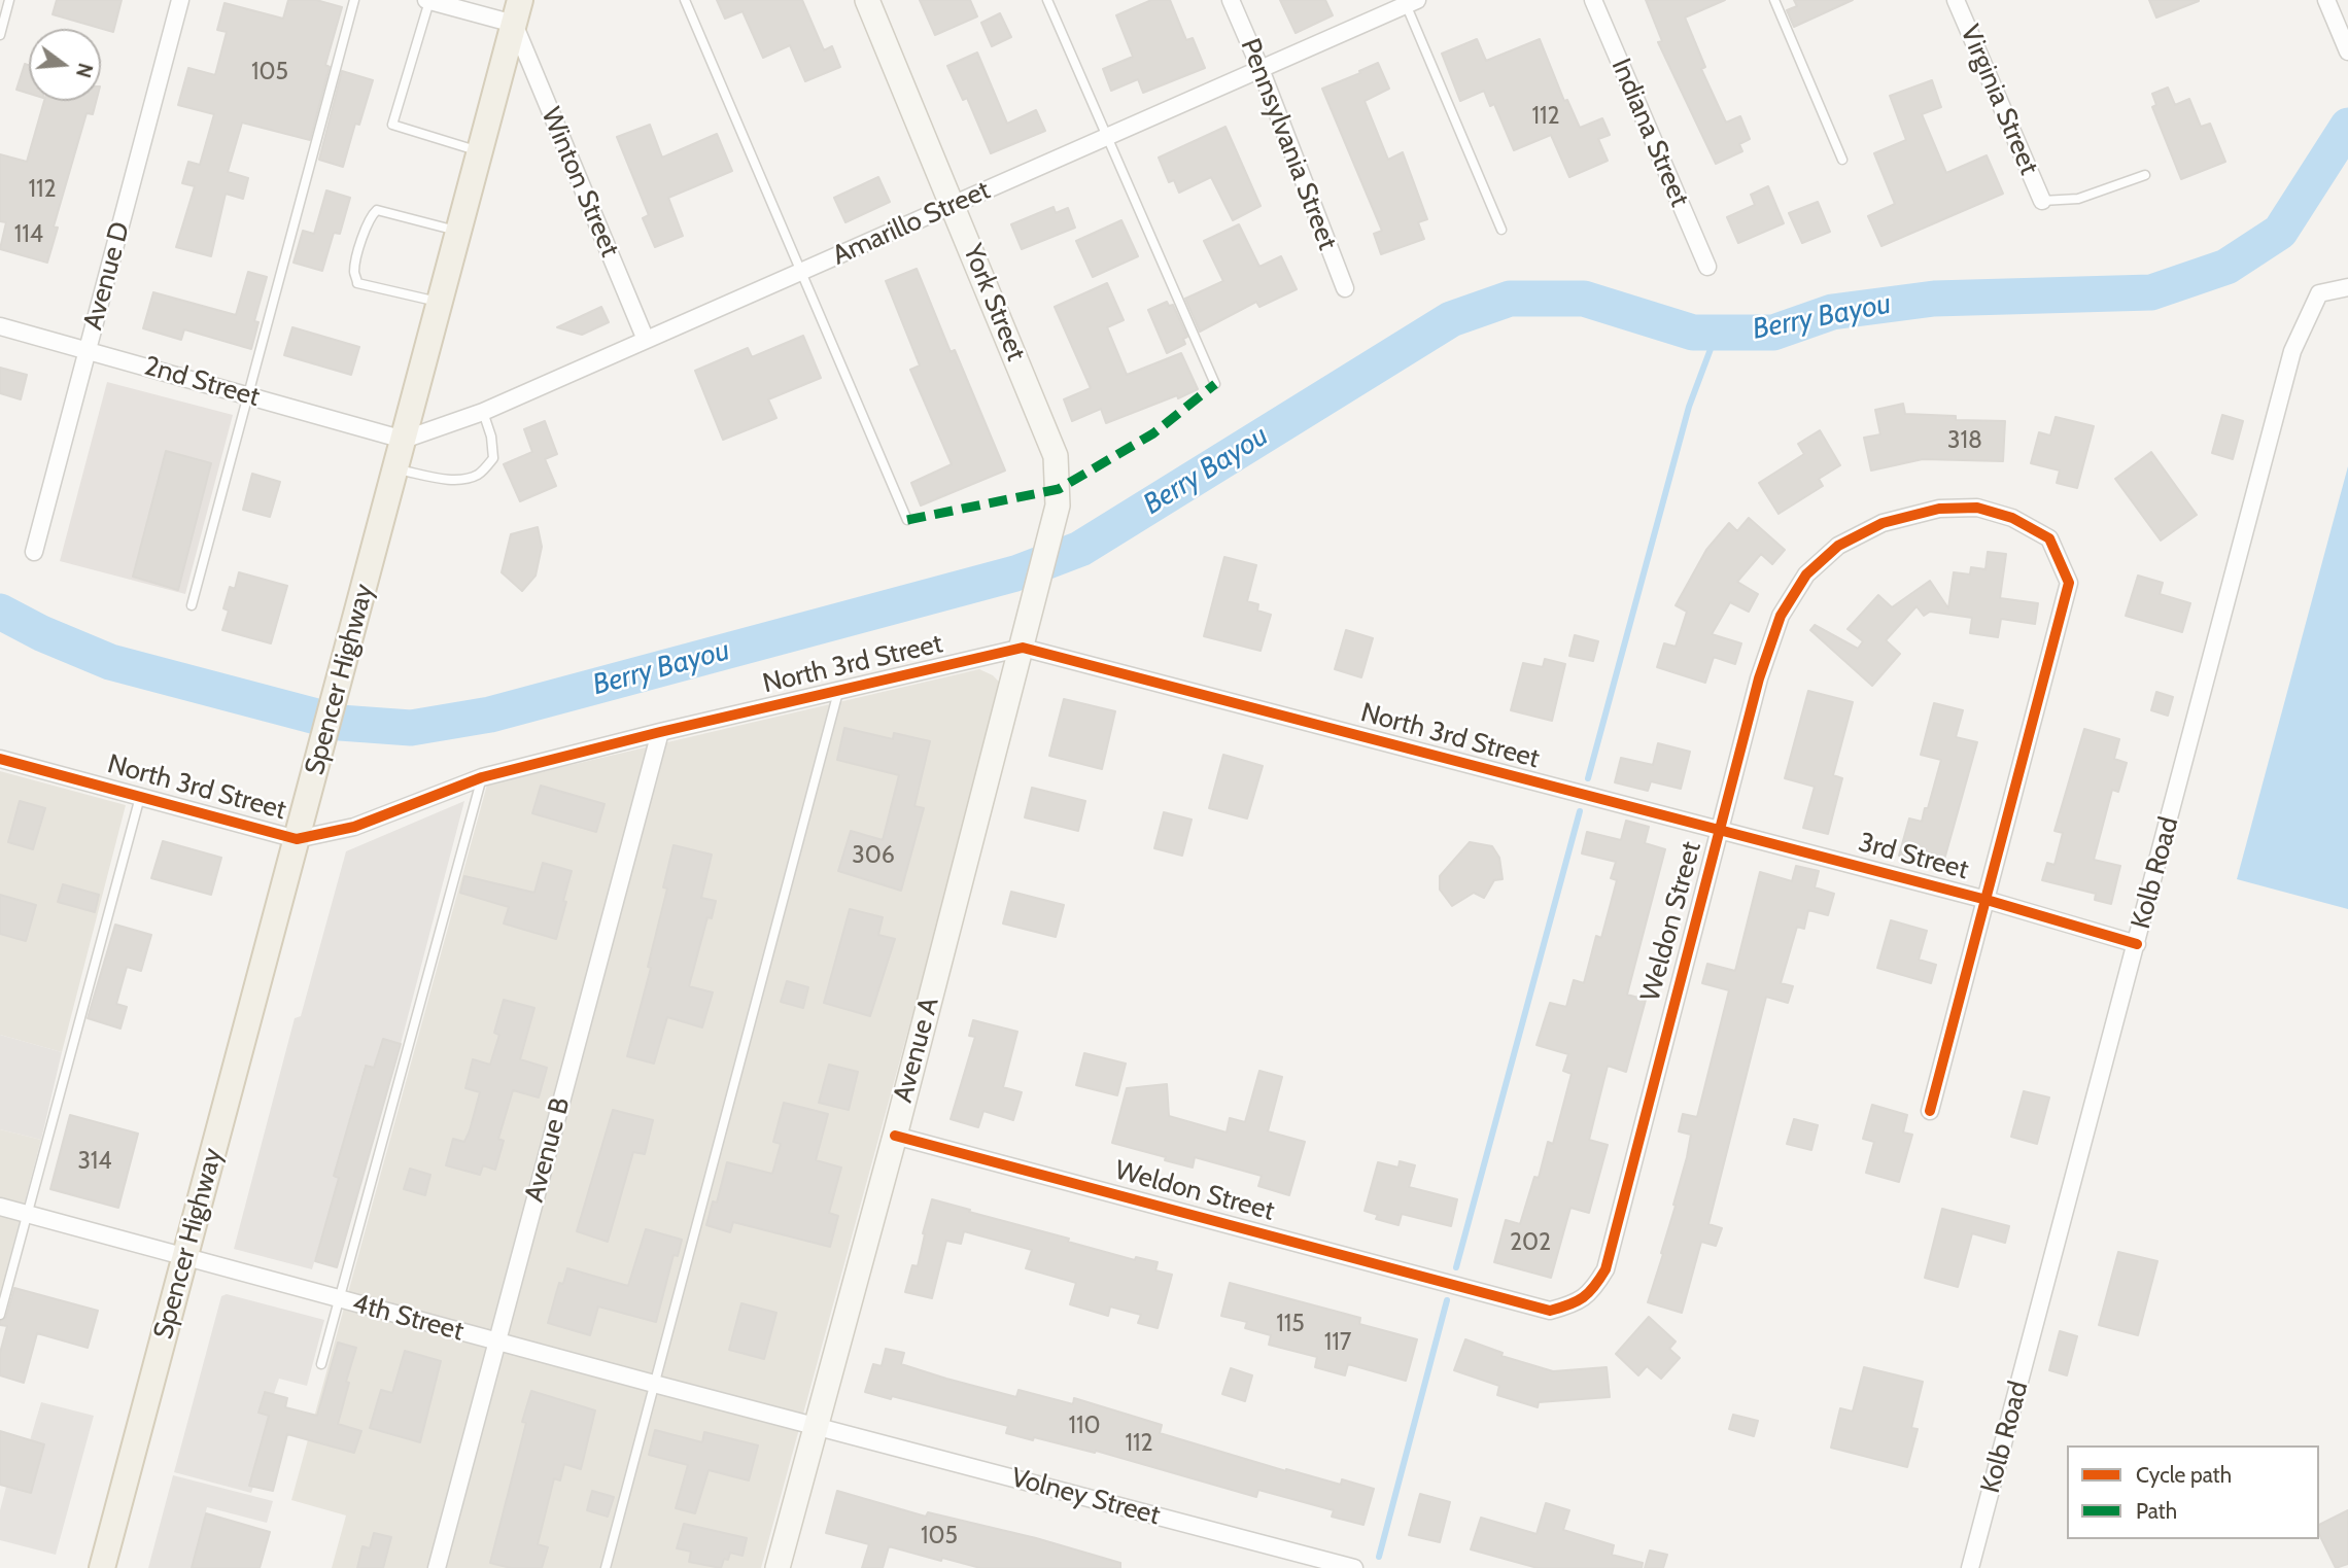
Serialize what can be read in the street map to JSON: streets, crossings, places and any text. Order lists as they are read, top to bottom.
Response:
{
  "streets": {
    "main road": ["Spencer Highway"],
    "street": [
      "Virginia Street",
      "Indiana Street",
      "Pennsylvania Street",
      "Winton Street",
      "Amarillo Street",
      "Avenue D",
      "York Street",
      "2nd Street",
      "North 3rd Street",
      "3rd Street",
      "Kolb Road",
      "Weldon Street",
      "Avenue A",
      "Avenue B",
      "4th Street",
      "Volney Street"
    ]
  },
  "crossings": [
    ["Pennsylvania Street", "Amarillo Street"],
    ["Winton Street", "Amarillo Street"],
    ["Winton Street", "Spencer Highway"],
    ["Amarillo Street", "York Street"],
    ["Amarillo Street", "2nd Street"],
    ["Amarillo Street", "Spencer Highway"],
    ["Avenue D", "2nd Street"],
    ["York Street", "Avenue A"],
    ["2nd Street", "Spencer Highway"],
    ["North 3rd Street", "Spencer Highway"],
    ["North 3rd Street", "3rd Street"],
    ["North 3rd Street", "Weldon Street"],
    ["North 3rd Street", "Avenue A"],
    ["North 3rd Street", "Avenue B"],
    ["Spencer Highway", "4th Street"],
    ["3rd Street", "Kolb Road"],
    ["3rd Street", "Weldon Street"],
    ["Weldon Street", "Avenue A"],
    ["Avenue A", "4th Street"],
    ["Avenue A", "Volney Street"],
    ["Avenue B", "4th Street"],
    ["4th Street", "Volney Street"]
  ],
  "water": ["Berry Bayou"],
  "house_numbers": [
    "105",
    "112",
    "112",
    "114",
    "318",
    "306",
    "314",
    "202",
    "115",
    "117",
    "110",
    "112",
    "105"
  ],
  "legend": ["Cycle path", "Path"],
  "north": "right"
}
